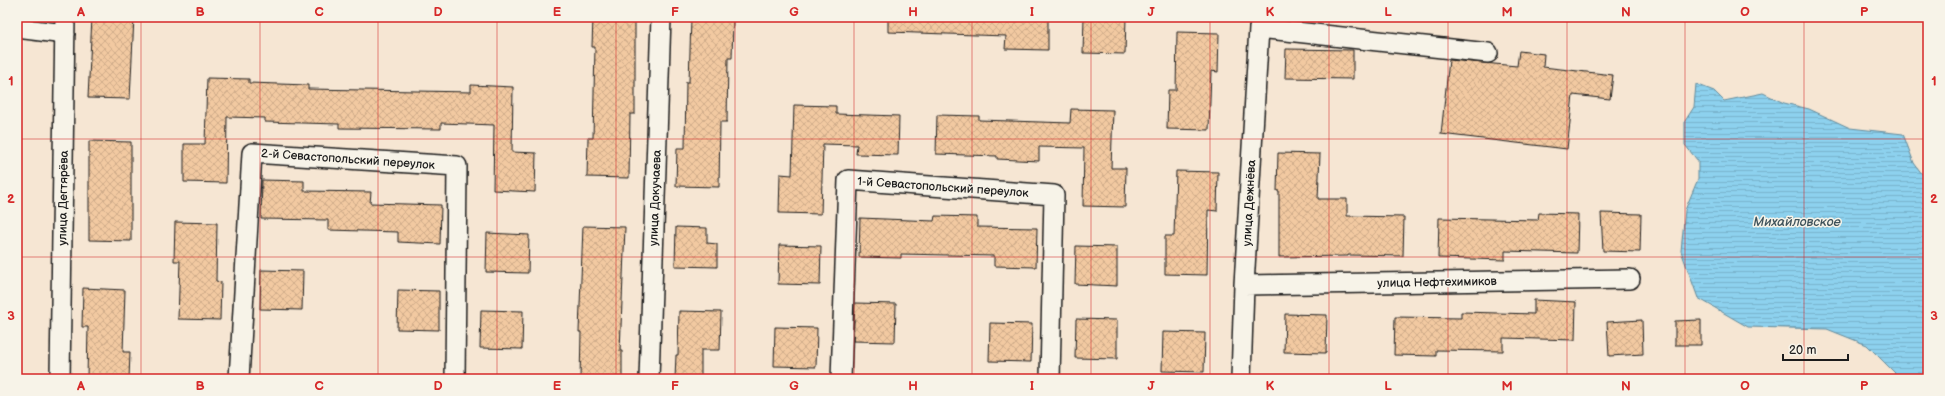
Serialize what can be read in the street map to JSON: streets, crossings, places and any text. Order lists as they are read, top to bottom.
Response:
{
  "streets": {
    "street": [
      "2-й Севастопольский переулок",
      "1-й Севастопольский переулок",
      "улица Дегтярёва",
      "улица Докучаева",
      "улица Дежнёва",
      "улица Нефтехимиков"
    ]
  },
  "crossings": [
    ["улица Дежнёва", "улица Нефтехимиков"]
  ],
  "water": ["Михайловское"],
  "scale_bar": "20 m",
  "grid": {
    "columns": [
      "A",
      "B",
      "C",
      "D",
      "E",
      "F",
      "G",
      "H",
      "I",
      "J",
      "K",
      "L",
      "M",
      "N",
      "O",
      "P"
    ],
    "rows": ["1", "2", "3"]
  }
}
